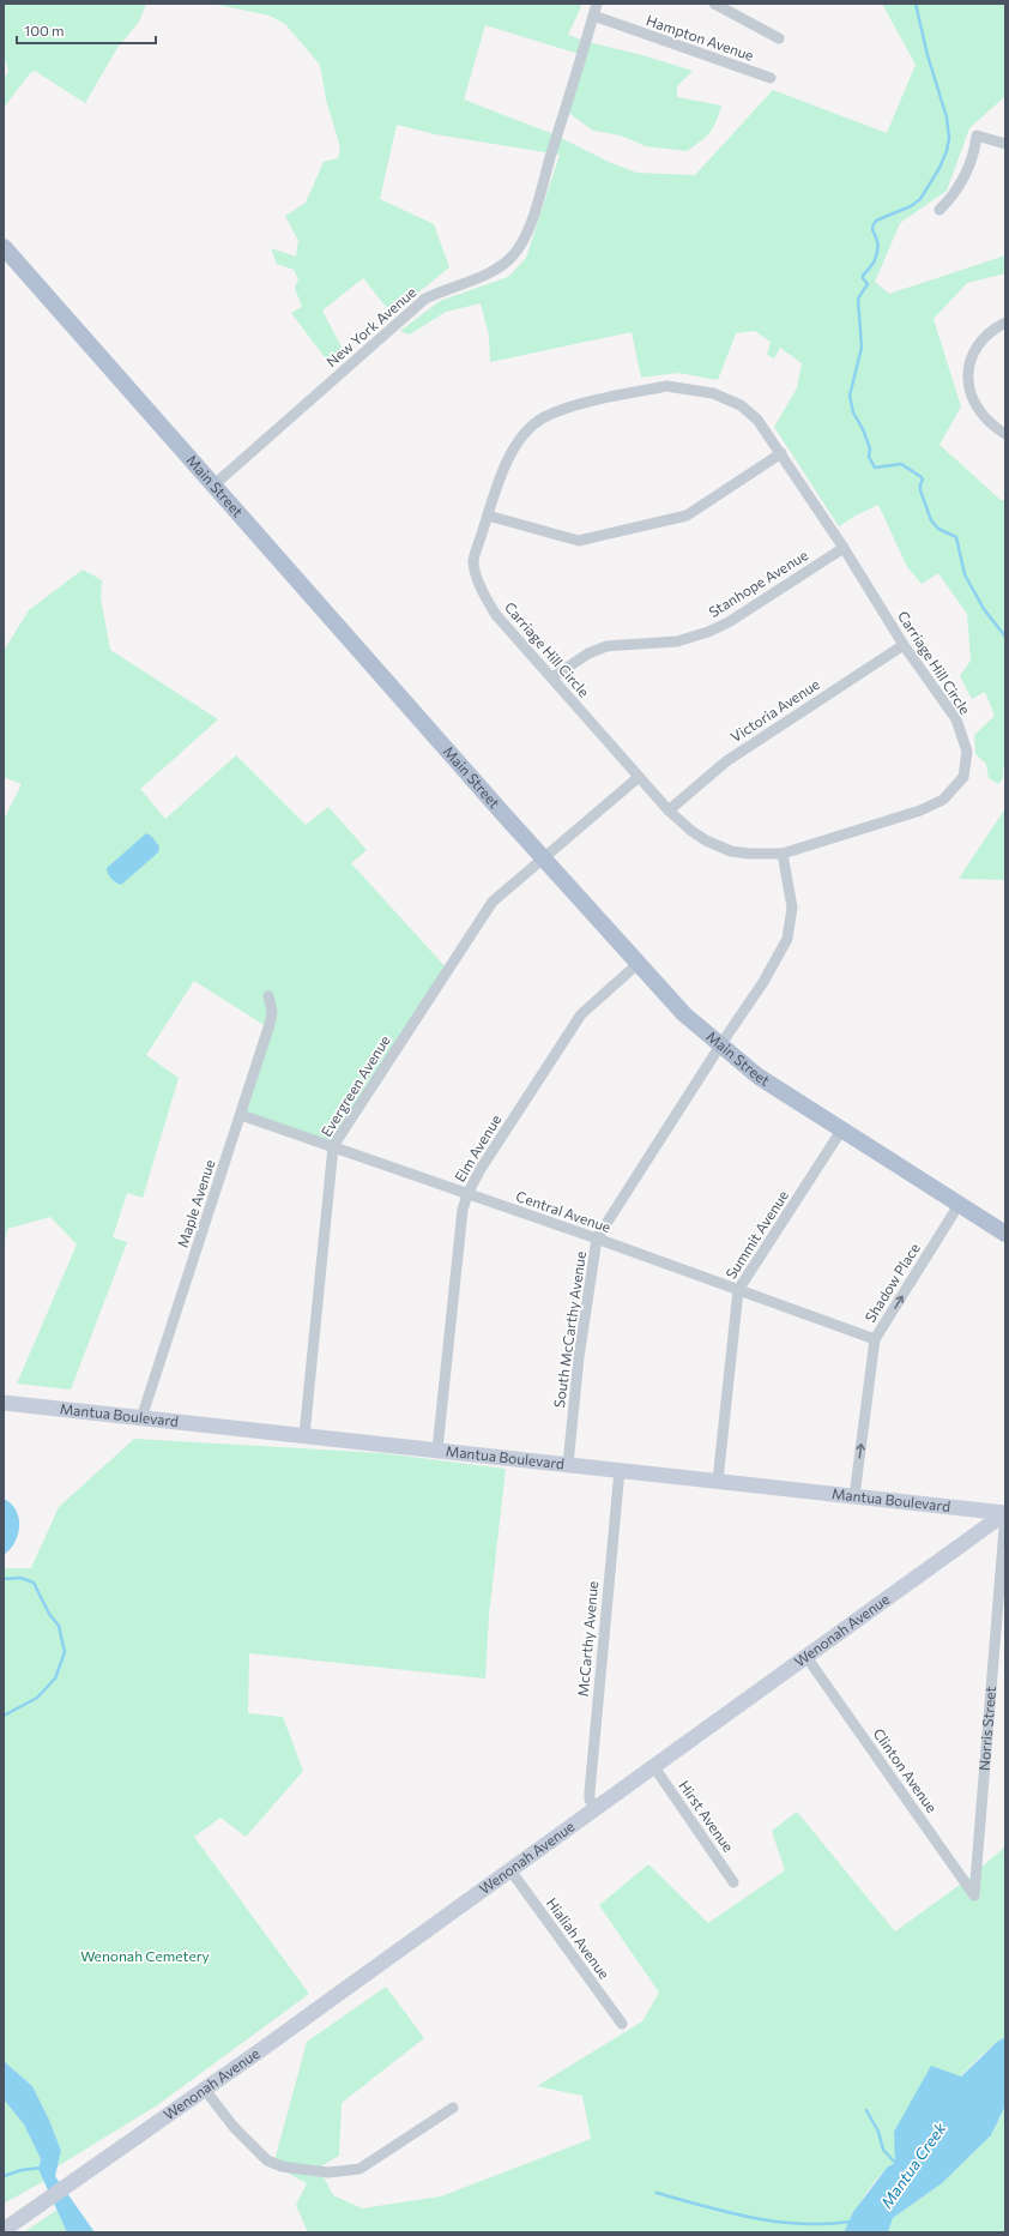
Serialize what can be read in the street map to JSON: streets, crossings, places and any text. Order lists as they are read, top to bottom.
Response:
{
  "streets": {
    "main road": ["Main Street"],
    "street": [
      "Hampton Avenue",
      "New York Avenue",
      "Stanhope Avenue",
      "Carriage Hill Circle",
      "Victoria Avenue",
      "Evergreen Avenue",
      "Elm Avenue",
      "Maple Avenue",
      "Central Avenue",
      "Summit Avenue",
      "Shadow Place",
      "South McCarthy Avenue",
      "Mantua Boulevard",
      "Wenonah Avenue",
      "McCarthy Avenue",
      "Norris Street",
      "Clinton Avenue",
      "Hirst Avenue",
      "Hialiah Avenue"
    ]
  },
  "crossings": [
    ["Hampton Avenue", "New York Avenue"],
    ["New York Avenue", "Main Street"],
    ["Main Street", "Evergreen Avenue"],
    ["Main Street", "Elm Avenue"],
    ["Main Street", "Summit Avenue"],
    ["Main Street", "Shadow Place"],
    ["Main Street", "South McCarthy Avenue"],
    ["Stanhope Avenue", "Carriage Hill Circle"],
    ["Carriage Hill Circle", "Victoria Avenue"],
    ["Carriage Hill Circle", "Evergreen Avenue"],
    ["Carriage Hill Circle", "South McCarthy Avenue"],
    ["Evergreen Avenue", "Central Avenue"],
    ["Evergreen Avenue", "Mantua Boulevard"],
    ["Elm Avenue", "Central Avenue"],
    ["Elm Avenue", "Mantua Boulevard"],
    ["Maple Avenue", "Central Avenue"],
    ["Maple Avenue", "Mantua Boulevard"],
    ["Central Avenue", "Summit Avenue"],
    ["Central Avenue", "Shadow Place"],
    ["Central Avenue", "South McCarthy Avenue"],
    ["Summit Avenue", "Mantua Boulevard"],
    ["Shadow Place", "Mantua Boulevard"],
    ["South McCarthy Avenue", "Mantua Boulevard"],
    ["Mantua Boulevard", "Wenonah Avenue"],
    ["Mantua Boulevard", "McCarthy Avenue"],
    ["Mantua Boulevard", "Norris Street"],
    ["Wenonah Avenue", "McCarthy Avenue"],
    ["Wenonah Avenue", "Norris Street"],
    ["Wenonah Avenue", "Clinton Avenue"],
    ["Wenonah Avenue", "Hirst Avenue"],
    ["Wenonah Avenue", "Hialiah Avenue"],
    ["Norris Street", "Clinton Avenue"]
  ],
  "one_way": ["Shadow Place"],
  "water": ["Mantua Creek"],
  "parks": ["Wenonah Cemetery"],
  "scale_bar": "100 m"
}
